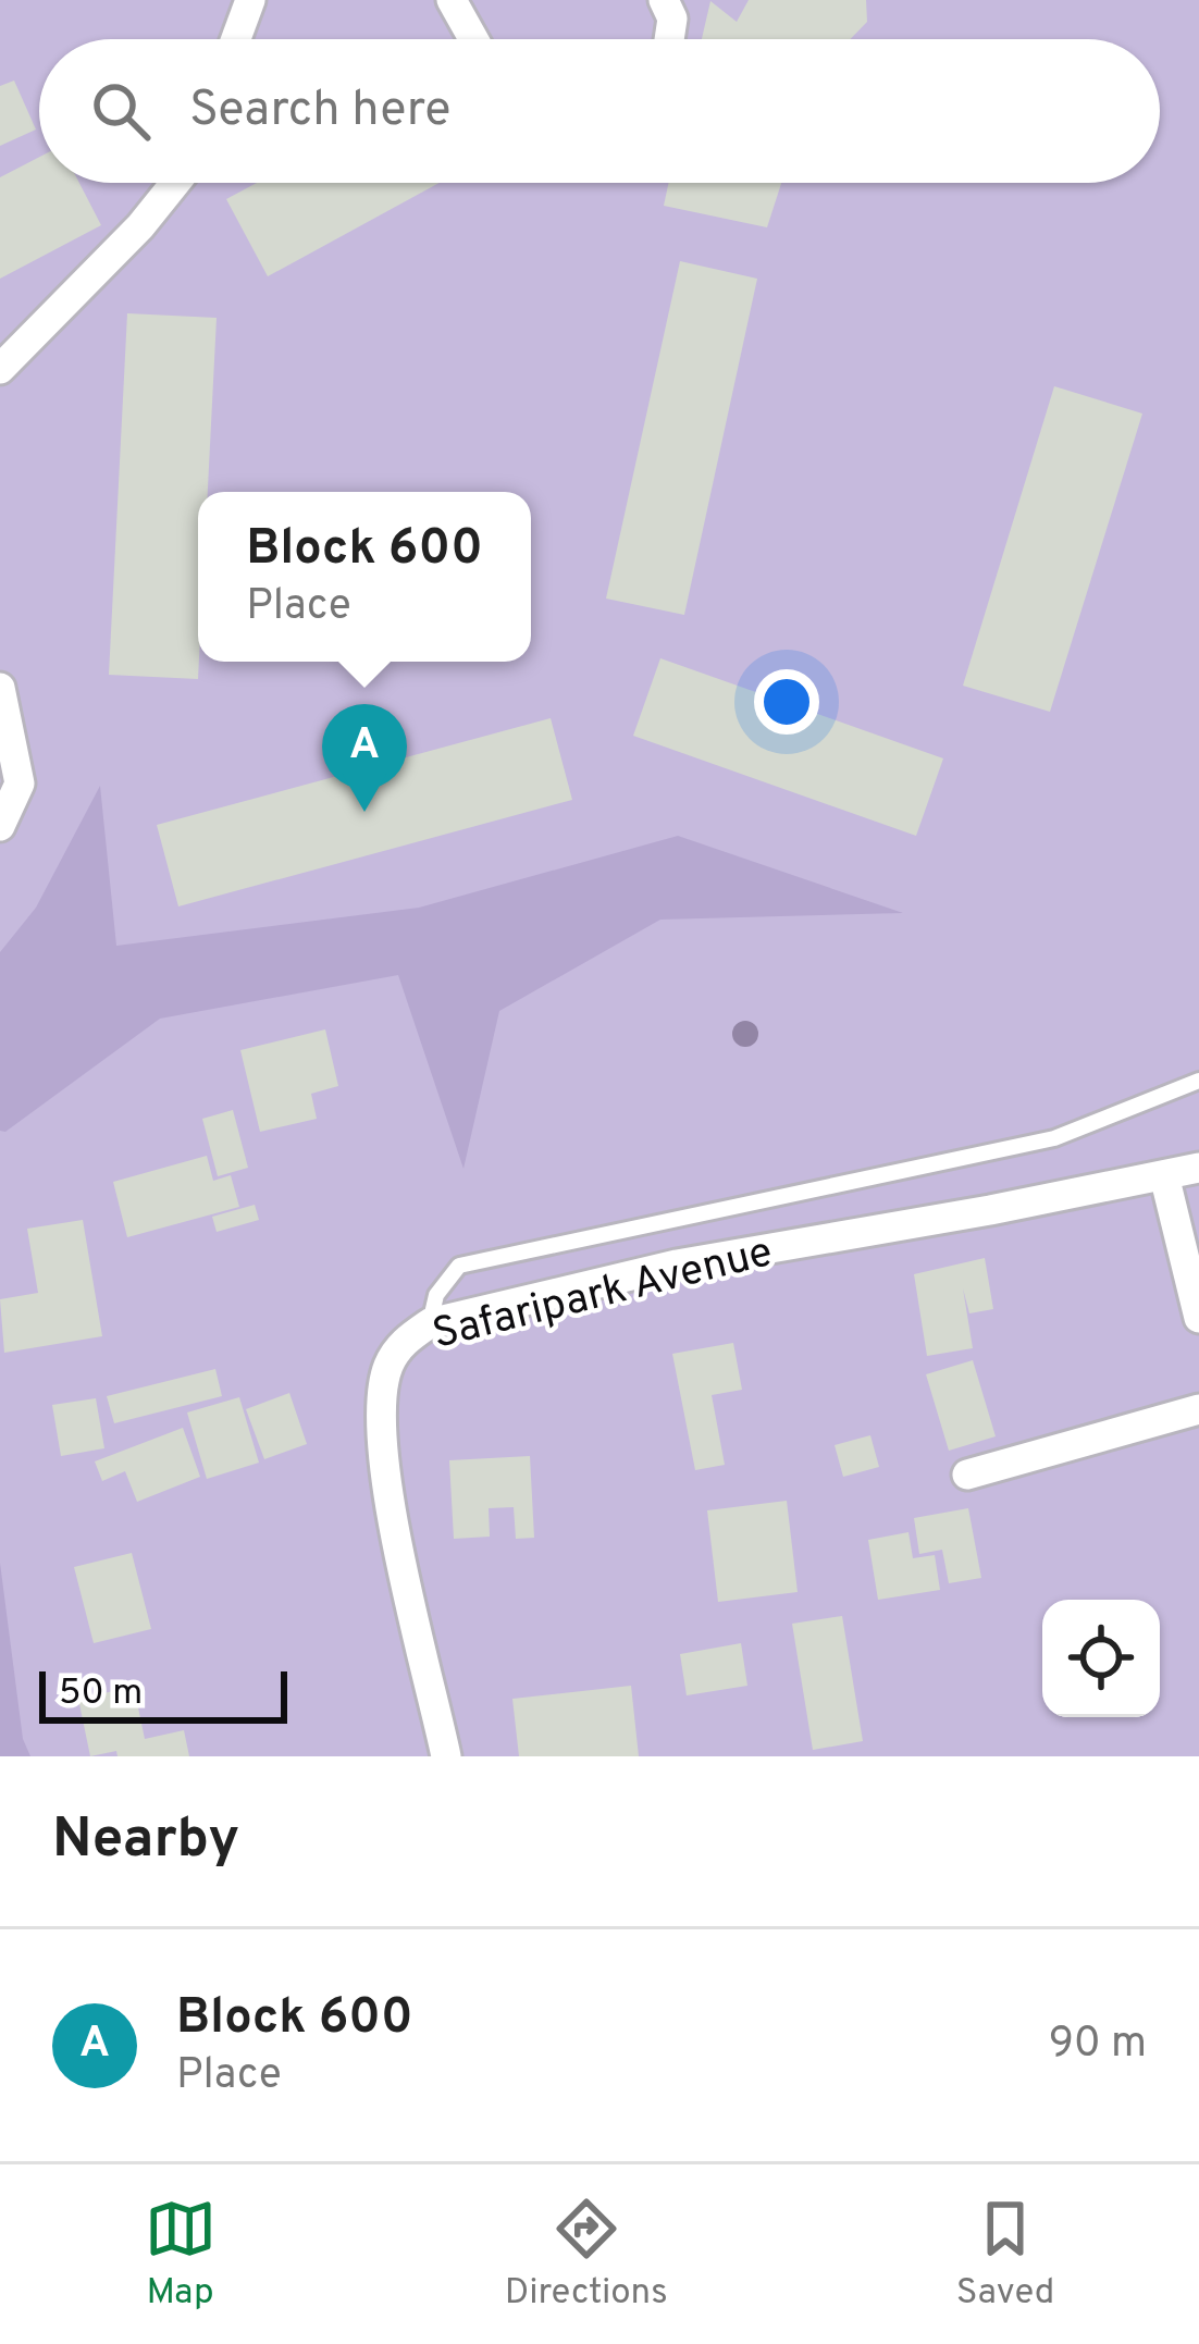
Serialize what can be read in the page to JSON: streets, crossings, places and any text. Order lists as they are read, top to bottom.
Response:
{
  "streets": {
    "street": ["Safaripark Avenue"]
  },
  "scale_bar": "50 m",
  "page": {
    "search": "Search here",
    "popup": ["Block 600", "Place"],
    "pins": "A",
    "scale": "50 m",
    "heading": "Nearby",
    "list": [
      {
        "mark": "A",
        "name": "Block 600",
        "note": "Place",
        "value": "90 m"
      }
    ],
    "nav": ["Map", "Directions", "Saved"]
  }
}
